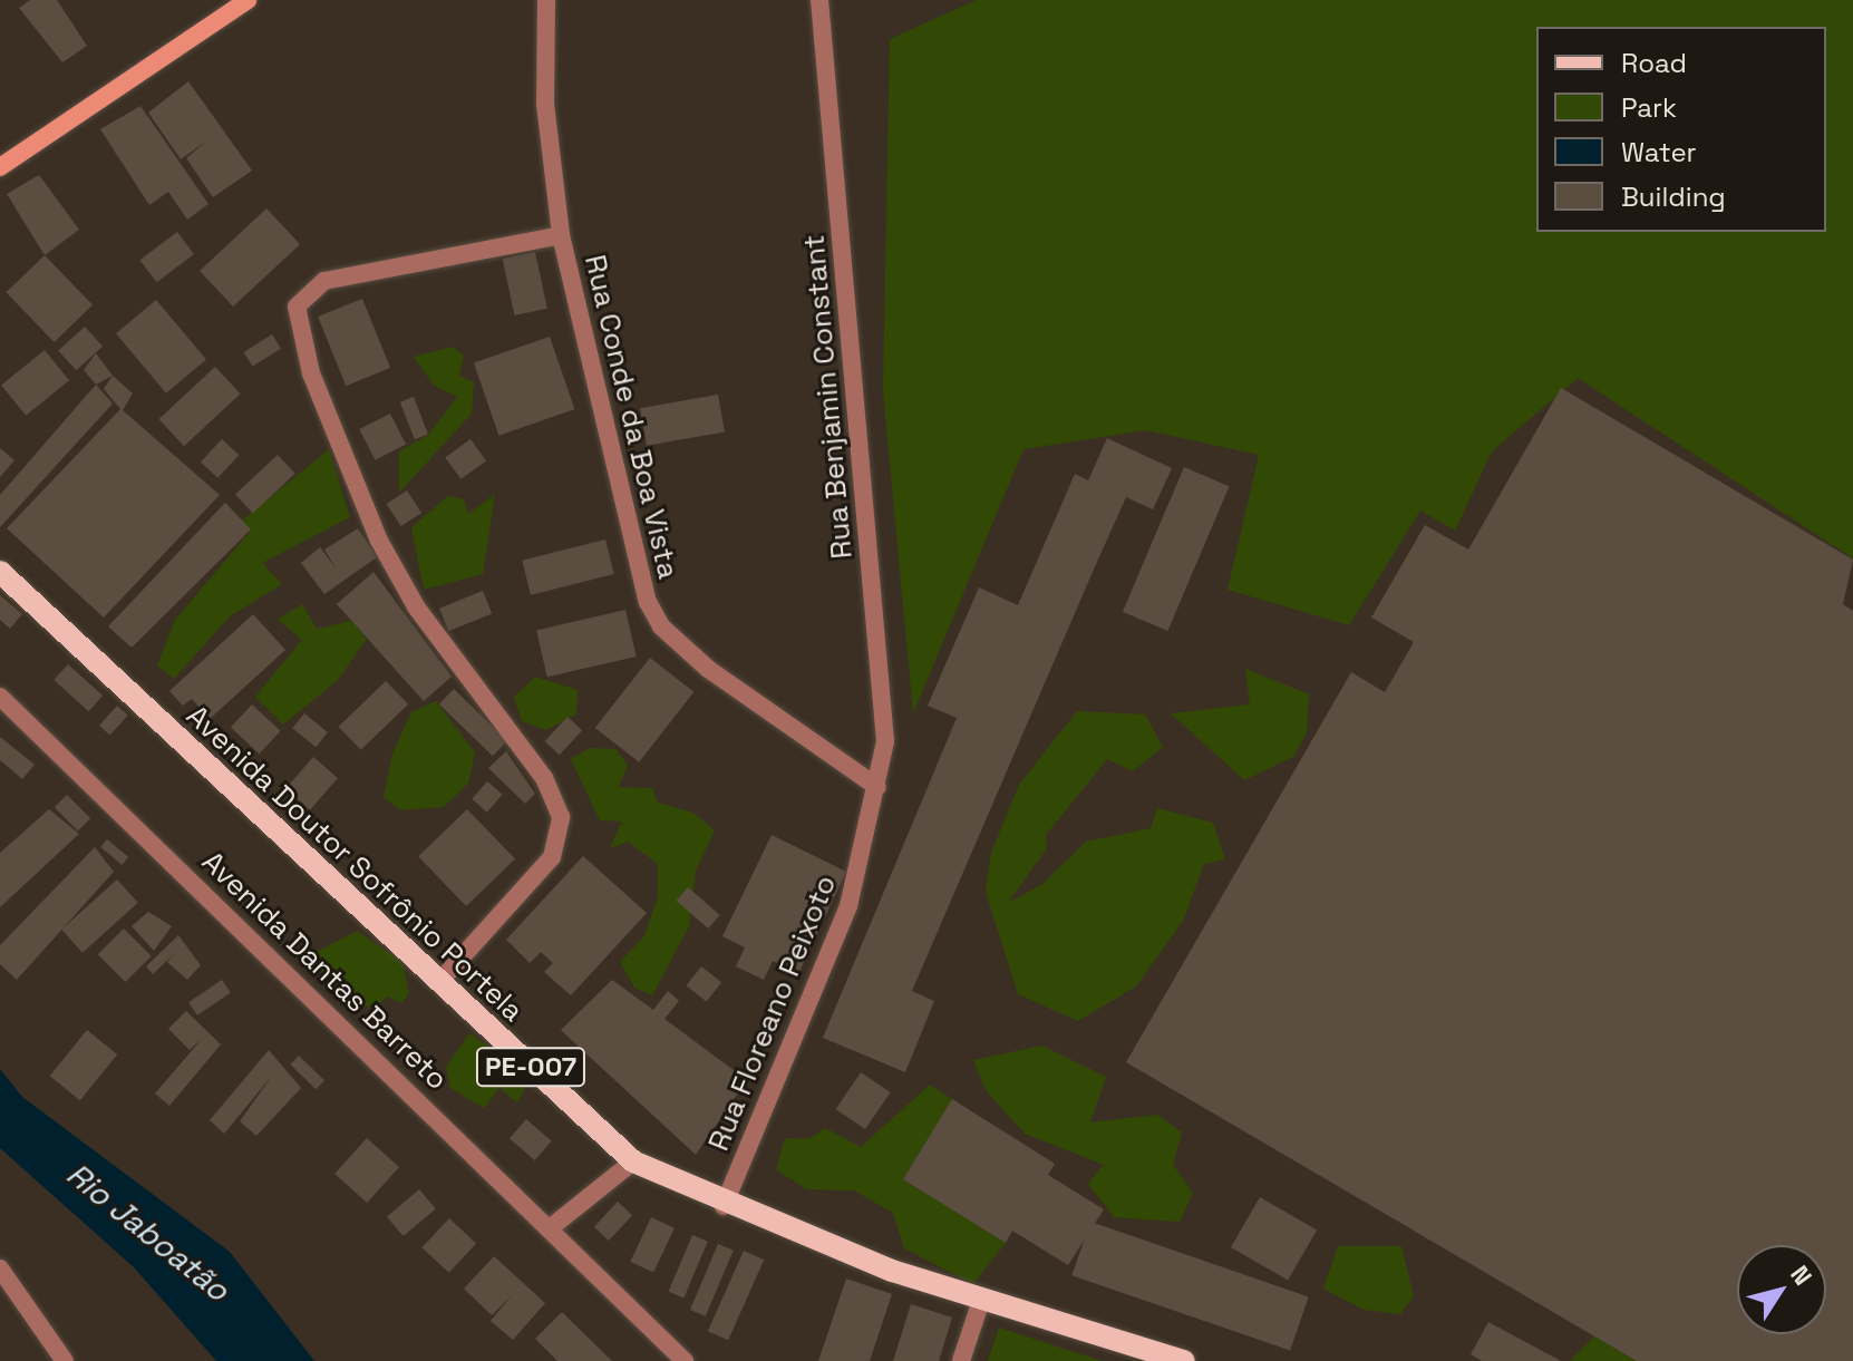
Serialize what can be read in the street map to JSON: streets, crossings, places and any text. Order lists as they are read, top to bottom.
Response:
{
  "streets": {
    "main road": ["Avenida Doutor Sofrônio Portela", "PE-007"],
    "street": [
      "Rua Benjamin Constant",
      "Rua Conde da Boa Vista",
      "Avenida Dantas Barreto",
      "Rua Floreano Peixoto"
    ]
  },
  "crossings": [
    ["Rua Benjamin Constant", "Rua Conde da Boa Vista"],
    ["Rua Benjamin Constant", "Rua Floreano Peixoto"],
    ["Rua Conde da Boa Vista", "Rua Floreano Peixoto"],
    ["Avenida Doutor Sofrônio Portela", "Rua Floreano Peixoto"]
  ],
  "water": ["Rio Jaboatão"],
  "legend": [
    "Road",
    "Park",
    "Water",
    "Building"
  ],
  "north": "top right"
}
